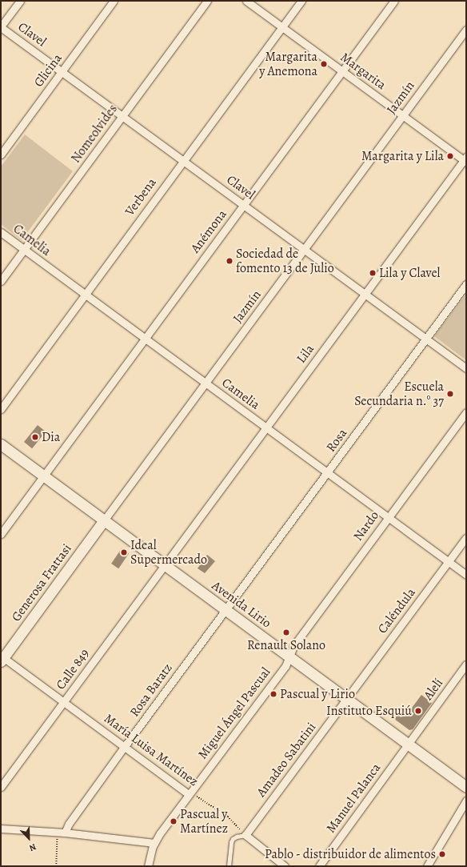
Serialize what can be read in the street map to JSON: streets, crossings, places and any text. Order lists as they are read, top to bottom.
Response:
{
  "streets": {
    "main road": ["Generosa Frattasi", "Avenida Lirio"],
    "street": [
      "Clavel",
      "Glicina",
      "Margarita",
      "Jazmín",
      "Nomeolvides",
      "Verbena",
      "Anémona",
      "Camelia",
      "Lila",
      "Rosa",
      "Nardo",
      "Caléndula",
      "Calle 849",
      "Alelí",
      "Rosa Baratz",
      "Miguel Ángel Pascual",
      "María Luisa Martínez",
      "Amadeo Sabatini",
      "Manuel Palanca"
    ]
  },
  "crossings": [
    ["Clavel", "Glicina"],
    ["Clavel", "Jazmín"],
    ["Clavel", "Nomeolvides"],
    ["Clavel", "Verbena"],
    ["Clavel", "Anémona"],
    ["Clavel", "Lila"],
    ["Clavel", "Rosa"],
    ["Margarita", "Jazmín"],
    ["Margarita", "Verbena"],
    ["Margarita", "Anémona"],
    ["Margarita", "Lila"],
    ["Jazmín", "Camelia"],
    ["Jazmín", "Generosa Frattasi"],
    ["Jazmín", "Avenida Lirio"],
    ["Nomeolvides", "Camelia"],
    ["Verbena", "Camelia"],
    ["Anémona", "Camelia"],
    ["Anémona", "Avenida Lirio"],
    ["Camelia", "Lila"],
    ["Camelia", "Rosa"],
    ["Camelia", "Nardo"],
    ["Camelia", "Caléndula"],
    ["Lila", "Avenida Lirio"],
    ["Lila", "Calle 849"],
    ["Rosa", "Avenida Lirio"],
    ["Rosa", "Rosa Baratz"],
    ["Nardo", "Avenida Lirio"],
    ["Nardo", "Miguel Ángel Pascual"],
    ["Generosa Frattasi", "Avenida Lirio"],
    ["Generosa Frattasi", "María Luisa Martínez"],
    ["Avenida Lirio", "Caléndula"],
    ["Avenida Lirio", "Calle 849"],
    ["Avenida Lirio", "Alelí"],
    ["Avenida Lirio", "Rosa Baratz"],
    ["Avenida Lirio", "Miguel Ángel Pascual"],
    ["Avenida Lirio", "Amadeo Sabatini"],
    ["Avenida Lirio", "Manuel Palanca"],
    ["Caléndula", "Amadeo Sabatini"],
    ["Calle 849", "María Luisa Martínez"],
    ["Alelí", "Manuel Palanca"],
    ["Rosa Baratz", "María Luisa Martínez"],
    ["Miguel Ángel Pascual", "María Luisa Martínez"],
    ["María Luisa Martínez", "Amadeo Sabatini"]
  ],
  "places": [
    "Margarita y Anemona",
    "Margarita y Lila",
    "Sociedad de fomento 13 de Julio",
    "Lila y Clavel",
    "Escuela Secundaria n.° 37",
    "Dia",
    "Ideal Supermercado",
    "Renault Solano",
    "Pascual y Lirio",
    "Instituto Esquiú",
    "Pascual y Martínez",
    "Pablo - distribuidor de alimentos"
  ],
  "north": "bottom right"
}
